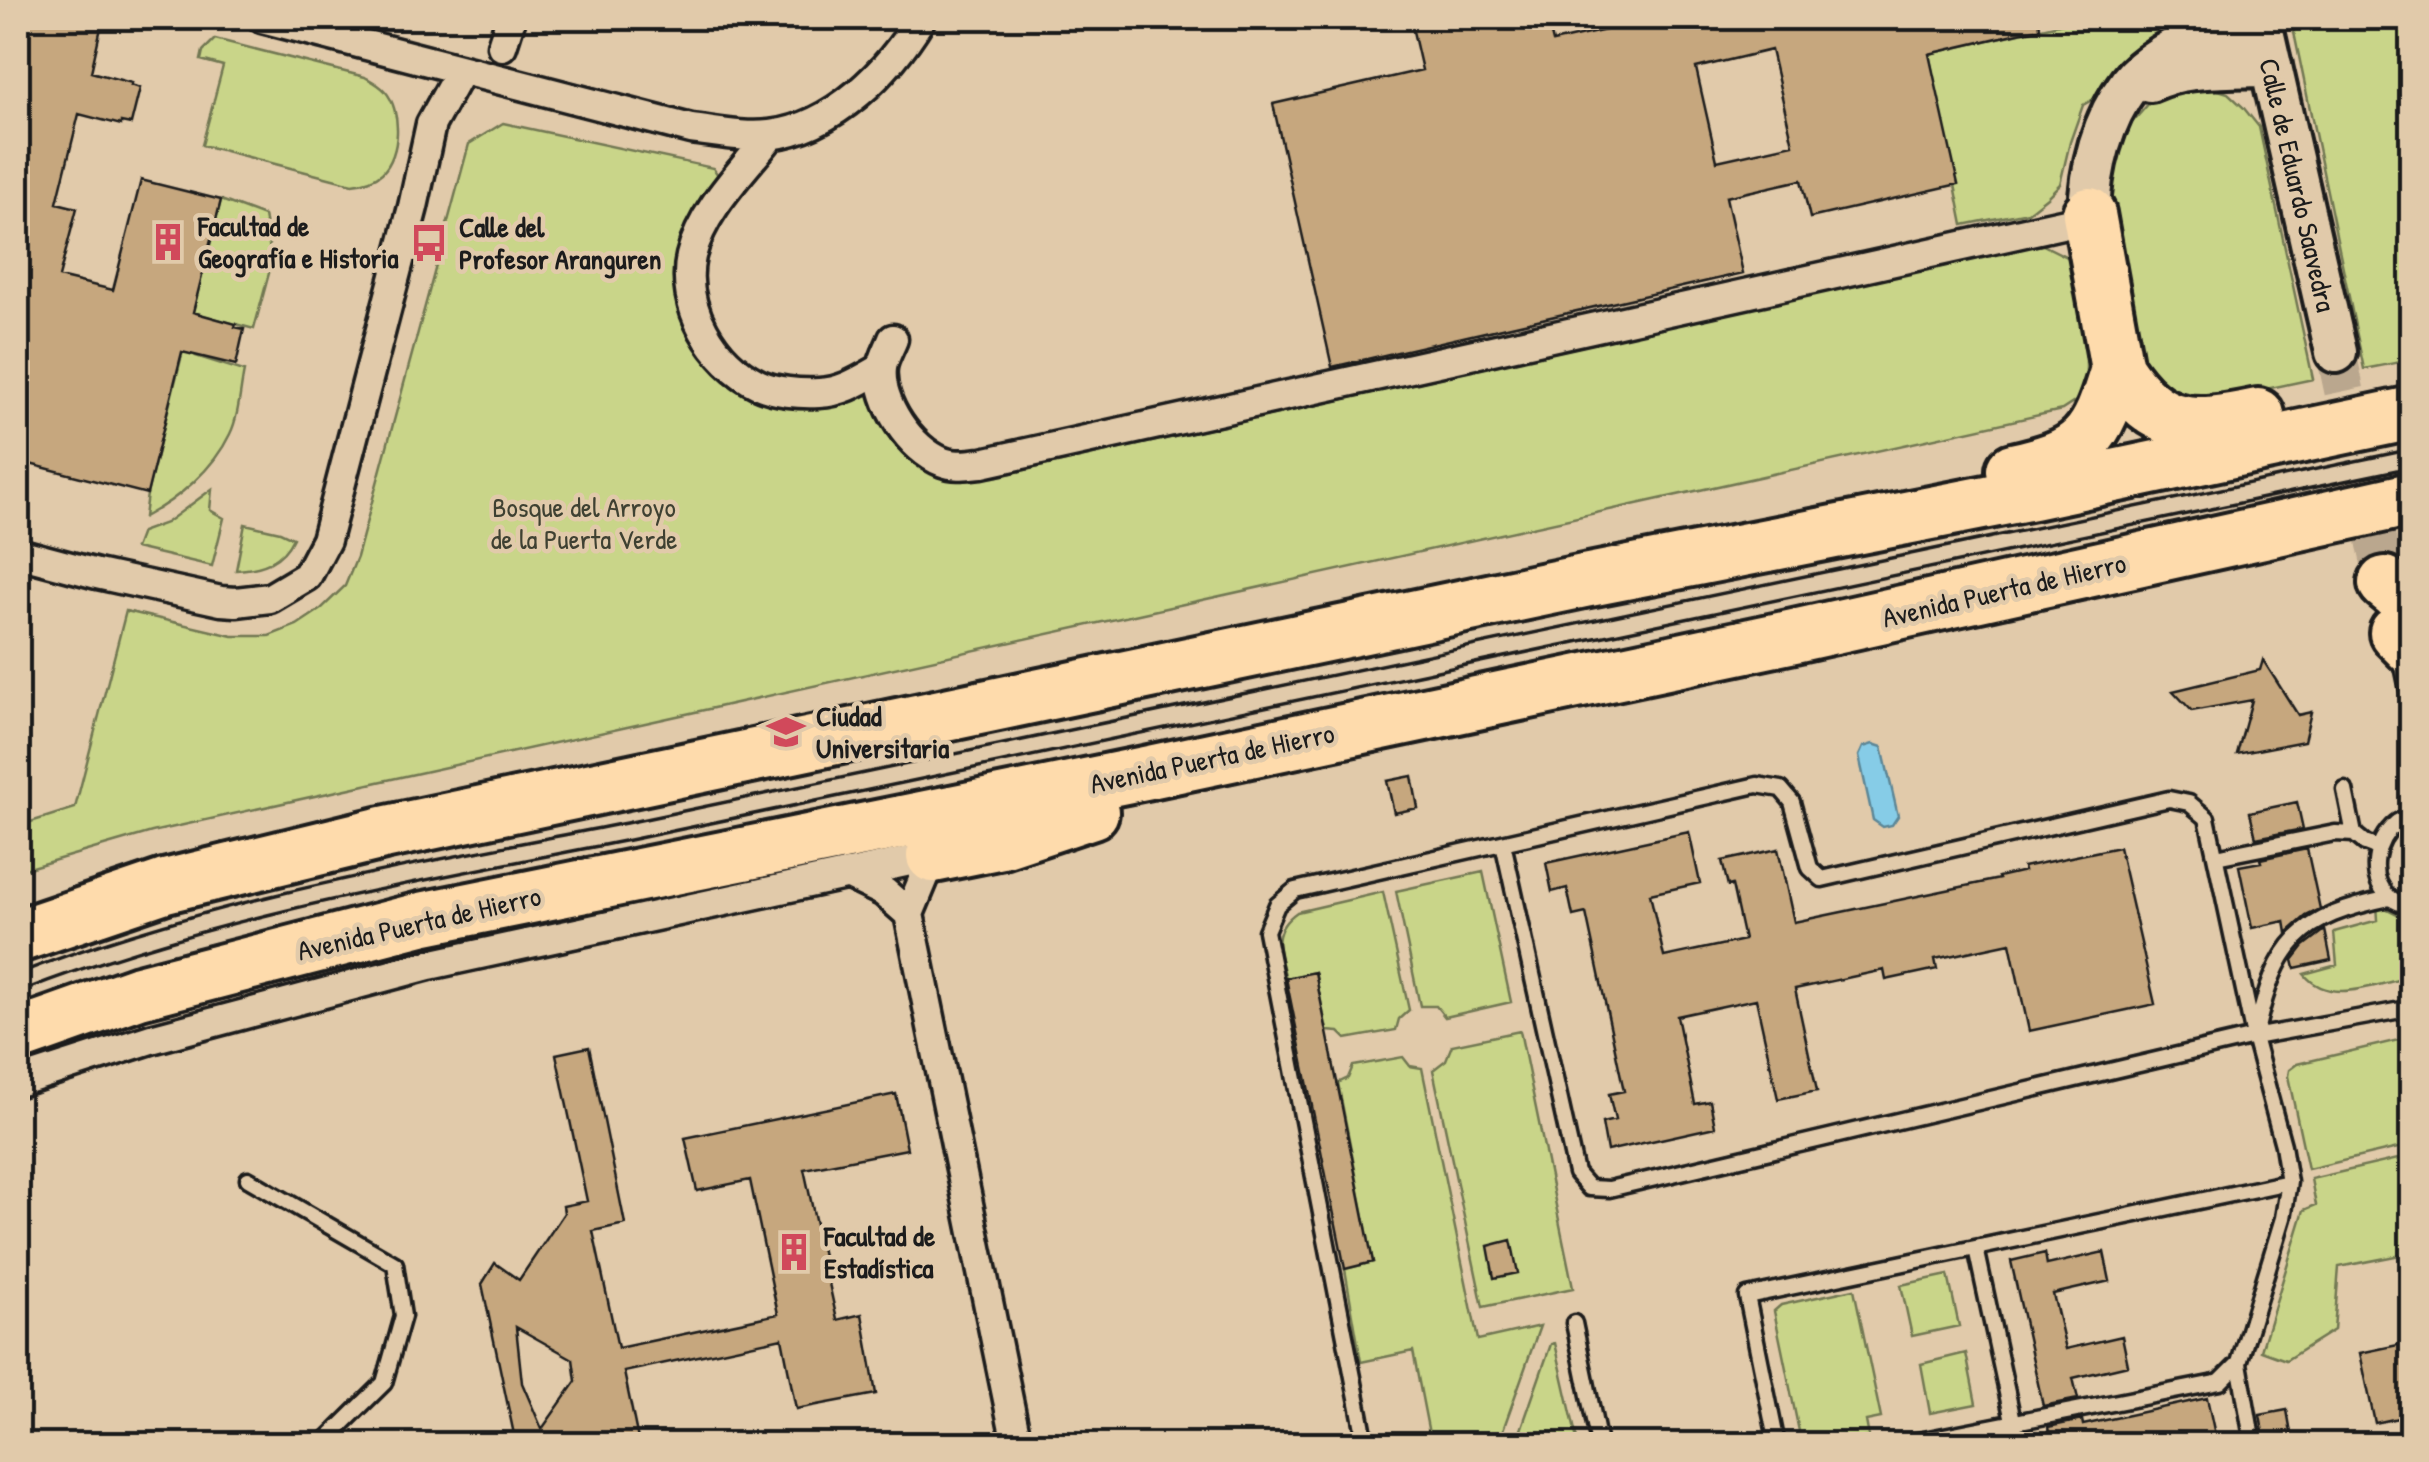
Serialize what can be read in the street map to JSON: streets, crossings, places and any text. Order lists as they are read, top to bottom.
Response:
{
  "streets": {
    "highway": ["Avenida Puerta de Hierro"],
    "street": ["Calle de Eduardo Saavedra"]
  },
  "parks": ["Bosque del Arroyo de la Puerta Verde"],
  "places": {
    "building": ["Facultad de Geografía e Historia", "Facultad de Estadística"],
    "bus stop": ["Calle del Profesor Aranguren"],
    "school or university": ["Ciudad Universitaria"]
  }
}
